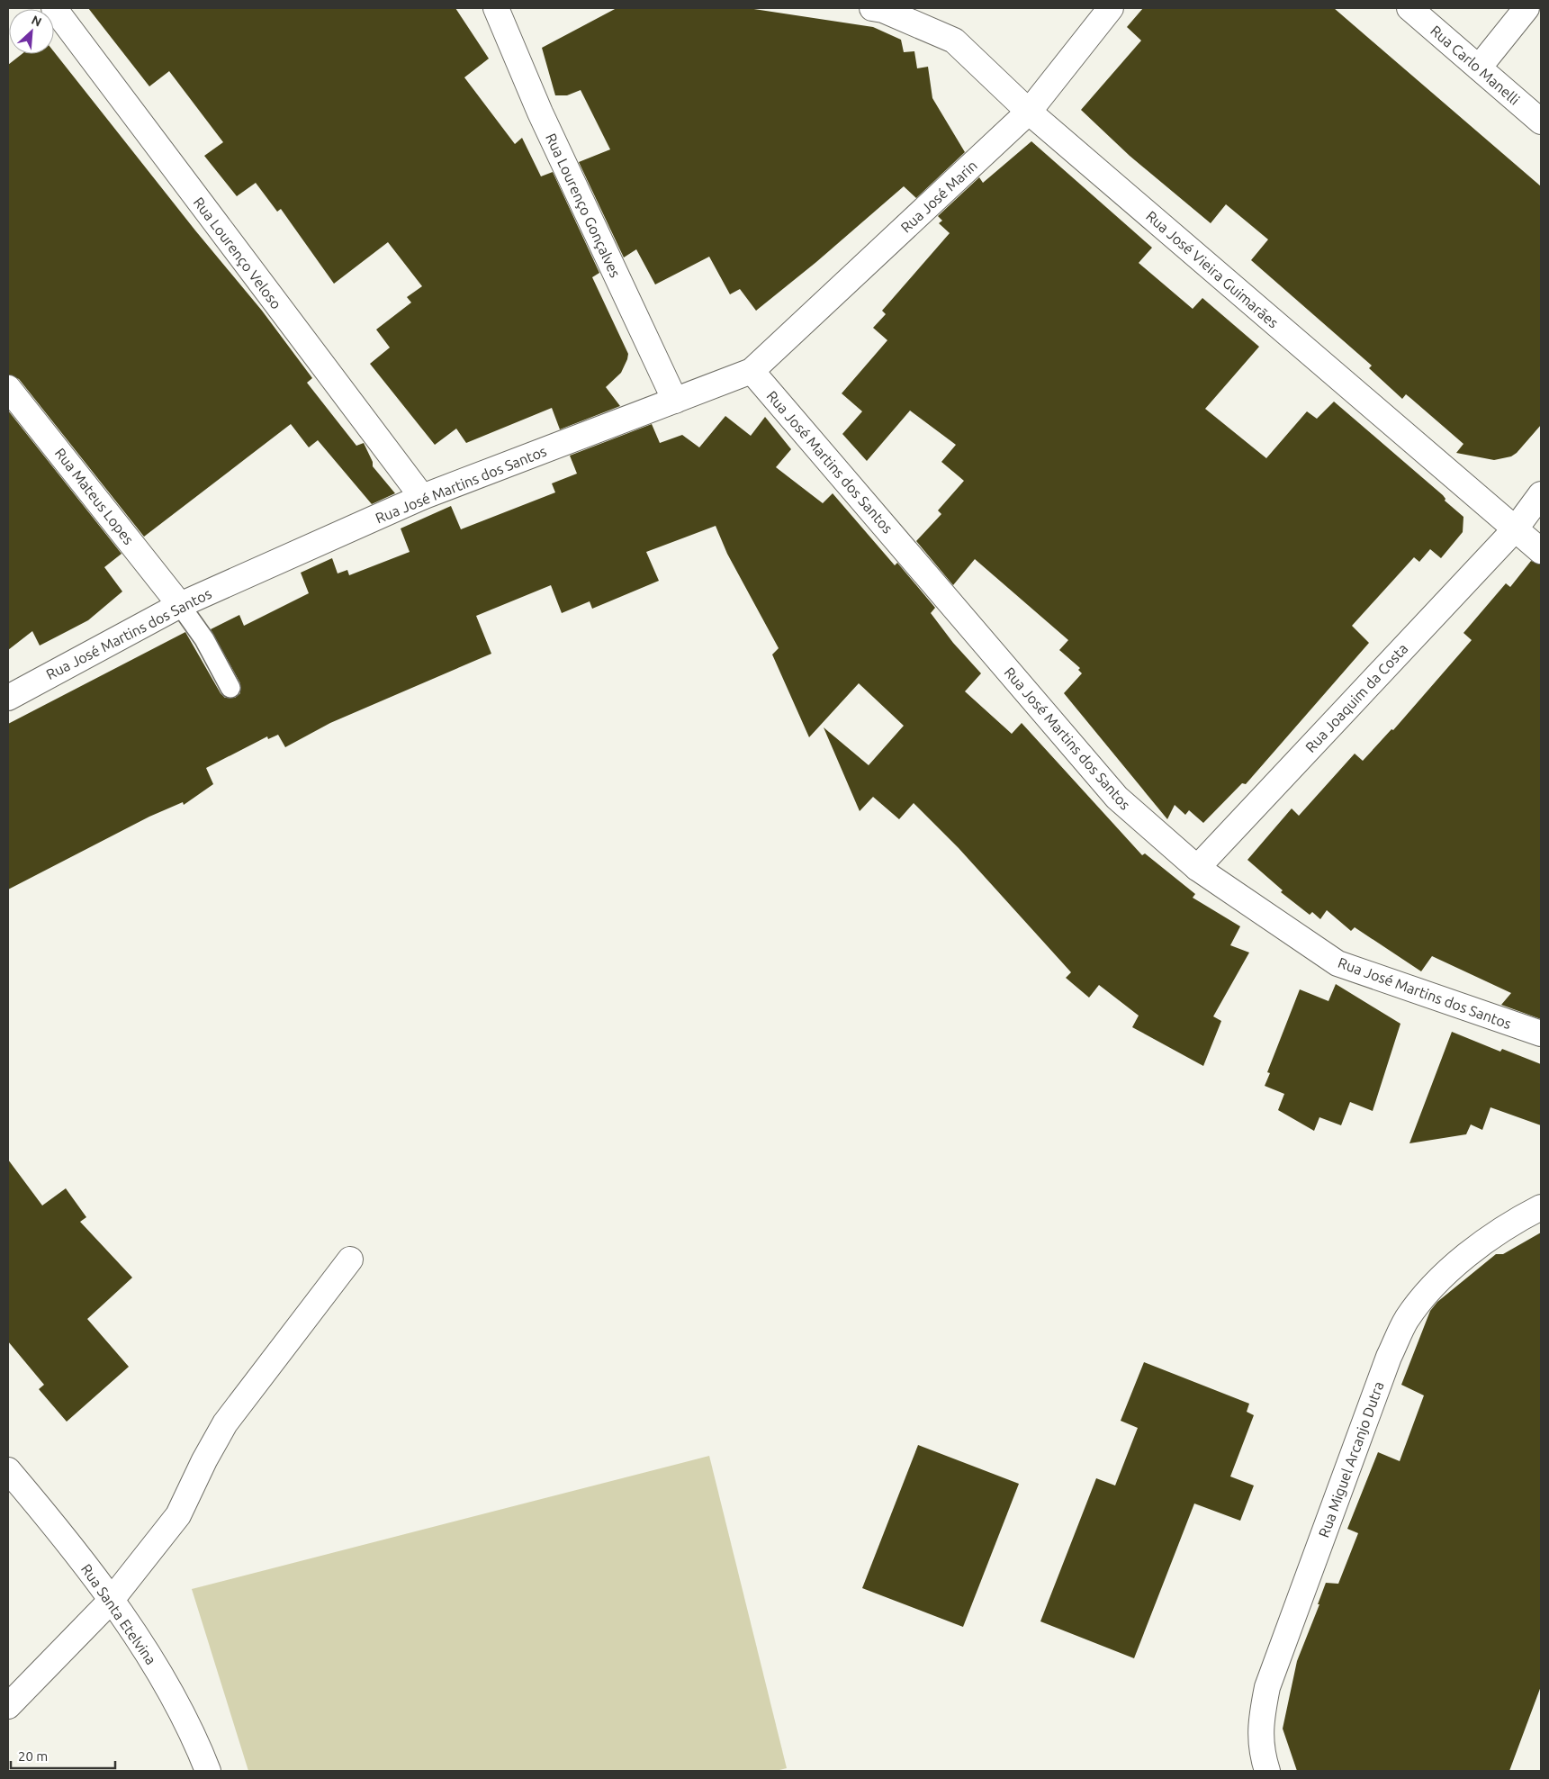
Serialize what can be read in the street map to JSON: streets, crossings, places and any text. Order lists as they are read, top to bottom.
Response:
{
  "streets": {
    "street": [
      "Rua Carlo Manelli",
      "Rua José Marin",
      "Rua Lourenço Gonçalves",
      "Rua Lourenço Veloso",
      "Rua José Vieira Guimarães",
      "Rua José Martins dos Santos",
      "Rua Mateus Lopes",
      "Rua Joaquim da Costa",
      "Rua Miguel Arcanjo Dutra",
      "Rua Santa Etelvina"
    ]
  },
  "crossings": [
    ["Rua José Marin", "Rua José Vieira Guimarães"],
    ["Rua José Marin", "Rua José Martins dos Santos"],
    ["Rua Lourenço Gonçalves", "Rua José Martins dos Santos"],
    ["Rua Lourenço Veloso", "Rua José Martins dos Santos"],
    ["Rua José Vieira Guimarães", "Rua Joaquim da Costa"],
    ["Rua José Martins dos Santos", "Rua Mateus Lopes"],
    ["Rua José Martins dos Santos", "Rua Joaquim da Costa"]
  ],
  "scale_bar": "20 m",
  "north": "top right"
}
